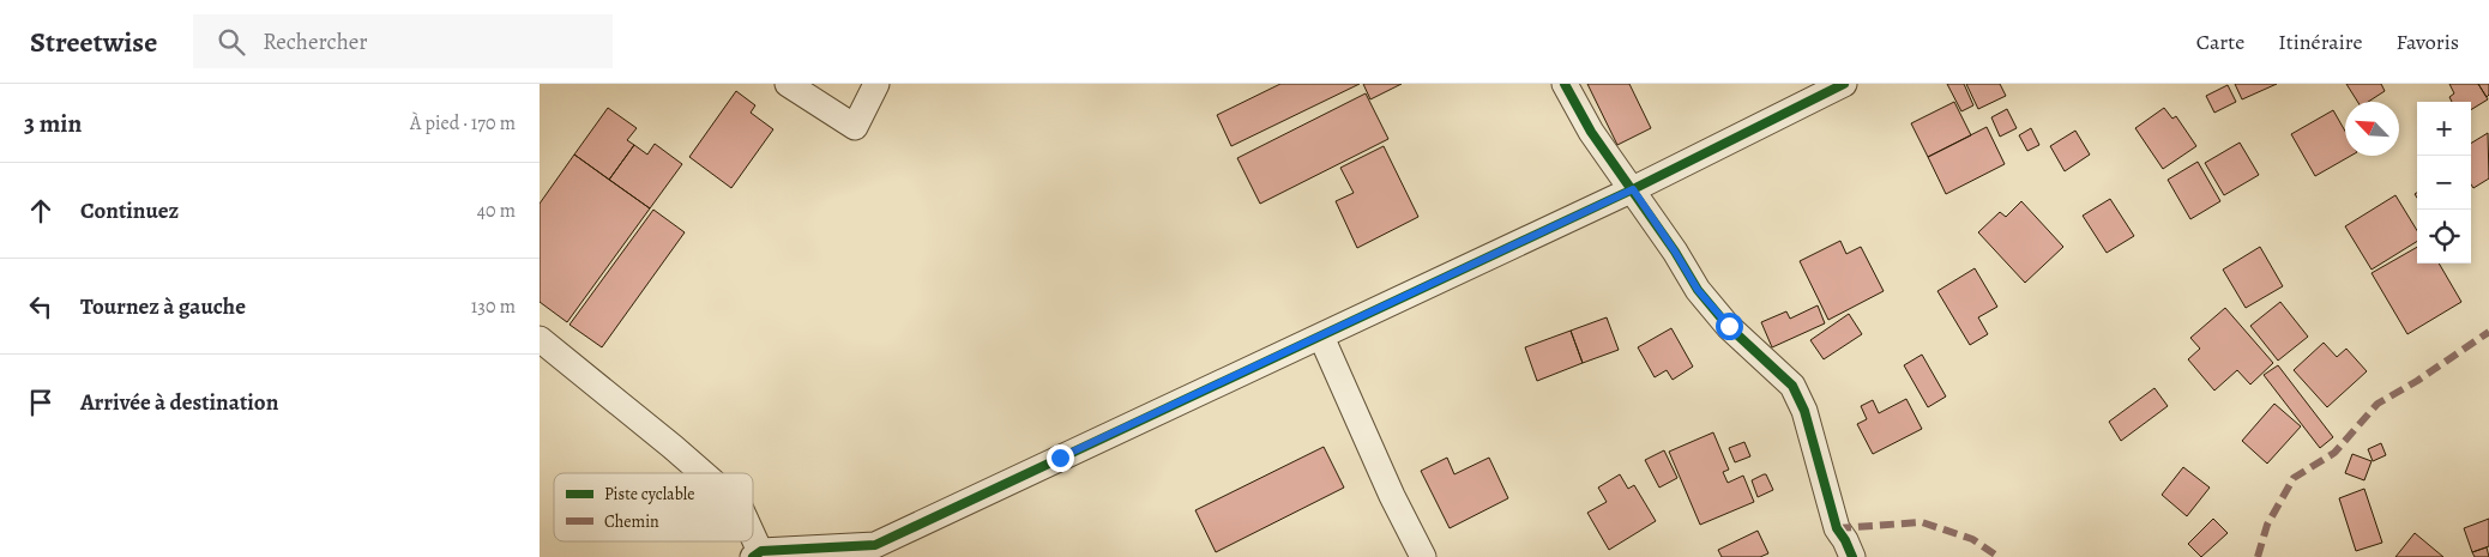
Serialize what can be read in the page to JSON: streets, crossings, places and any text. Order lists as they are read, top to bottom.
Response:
{
  "legend": ["Piste cyclable", "Chemin"],
  "north": "top left",
  "page": {
    "header": "Streetwise",
    "search": "Rechercher",
    "nav": ["Carte", "Itinéraire", "Favoris"],
    "heading": ["3 min", "À pied · 170 m"],
    "map_buttons": ["+", "−"],
    "list": [
      ["Continuez", "40 m"],
      ["Tournez à gauche", "130 m"],
      "Arrivée à destination"
    ]
  }
}
